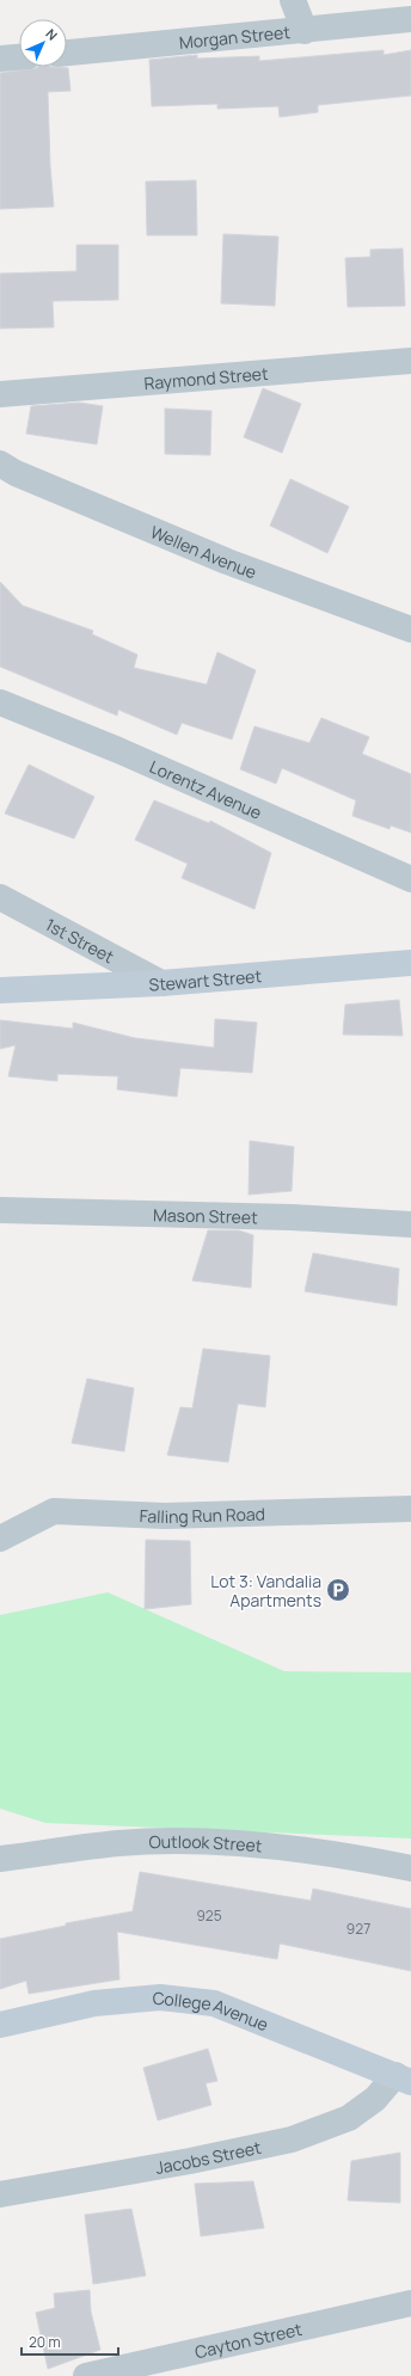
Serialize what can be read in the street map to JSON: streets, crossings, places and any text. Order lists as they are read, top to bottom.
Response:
{
  "streets": {
    "street": [
      "Morgan Street",
      "Raymond Street",
      "Wellen Avenue",
      "Lorentz Avenue",
      "1st Street",
      "Stewart Street",
      "Mason Street",
      "Falling Run Road",
      "Outlook Street",
      "College Avenue",
      "Jacobs Street",
      "Cayton Street"
    ]
  },
  "crossings": [
    ["1st Street", "Stewart Street"],
    ["College Avenue", "Jacobs Street"]
  ],
  "places": {
    "parking": ["Lot 3: Vandalia Apartments"]
  },
  "house_numbers": ["925", "927"],
  "scale_bar": "20 m",
  "north": "top right"
}
